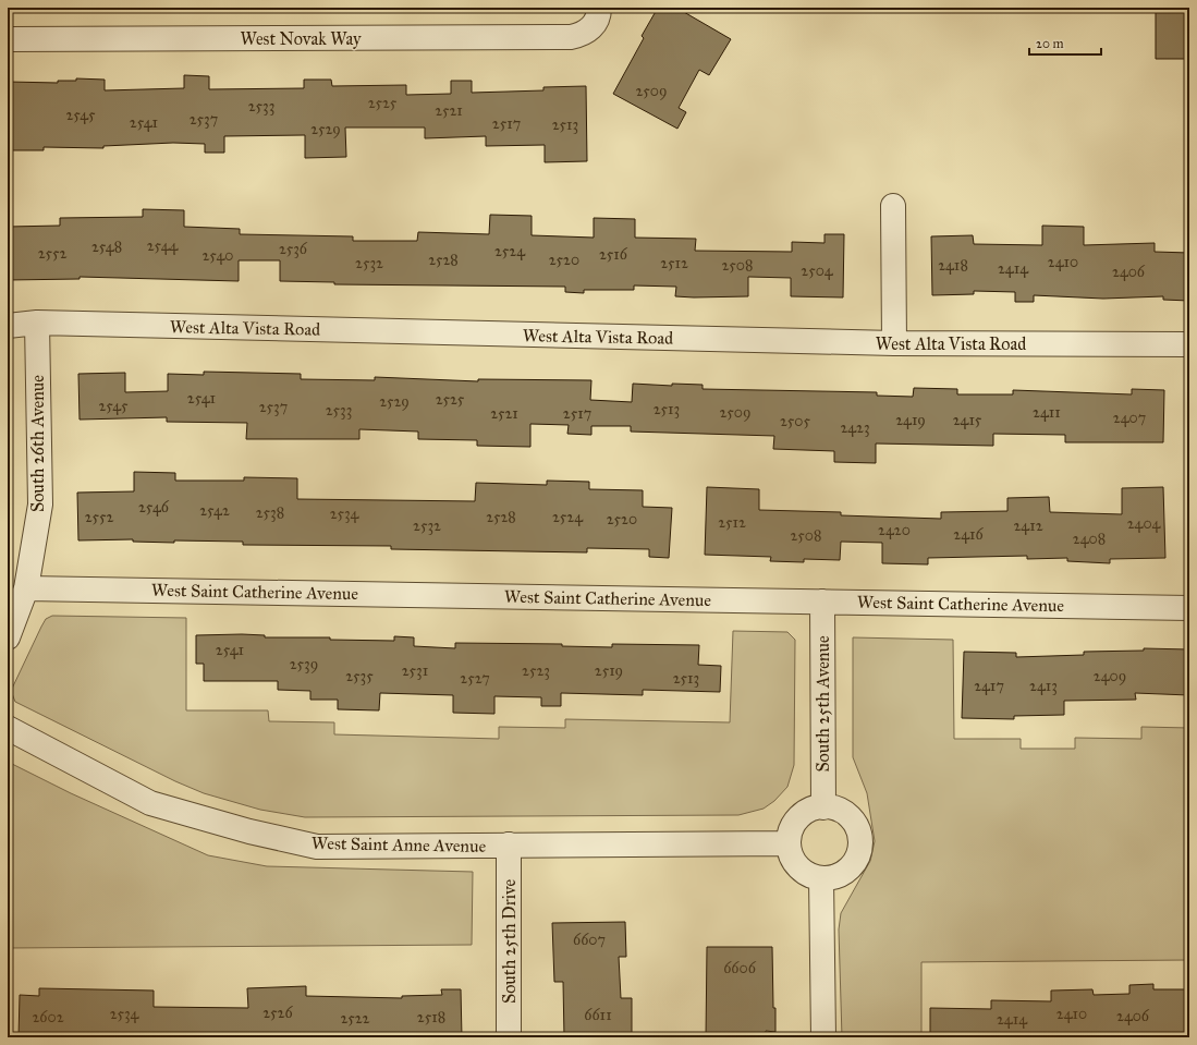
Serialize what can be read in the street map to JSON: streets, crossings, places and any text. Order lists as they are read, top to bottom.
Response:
{
  "streets": {
    "street": [
      "West Novak Way",
      "West Alta Vista Road",
      "South 26th Avenue",
      "West Saint Catherine Avenue",
      "South 25th Avenue",
      "West Saint Anne Avenue",
      "South 25th Drive"
    ]
  },
  "crossings": [
    ["West Alta Vista Road", "South 26th Avenue"],
    ["South 26th Avenue", "West Saint Catherine Avenue"],
    ["West Saint Catherine Avenue", "South 25th Avenue"],
    ["South 25th Avenue", "West Saint Anne Avenue"],
    ["West Saint Anne Avenue", "South 25th Drive"]
  ],
  "house_numbers": [
    "2509",
    "2525",
    "2533",
    "2521",
    "2545",
    "2537",
    "2541",
    "2517",
    "2513",
    "2529",
    "2544",
    "2548",
    "2536",
    "2524",
    "2552",
    "2516",
    "2540",
    "2528",
    "2520",
    "2410",
    "2532",
    "2512",
    "2508",
    "2418",
    "2414",
    "2504",
    "2406",
    "2541",
    "2525",
    "2529",
    "2545",
    "2537",
    "2513",
    "2533",
    "2509",
    "2411",
    "2521",
    "2517",
    "2407",
    "2419",
    "2415",
    "2505",
    "2423",
    "2546",
    "2542",
    "2538",
    "2534",
    "2552",
    "2528",
    "2524",
    "2520",
    "2512",
    "2404",
    "2532",
    "2412",
    "2420",
    "2416",
    "2508",
    "2408",
    "2541",
    "2539",
    "2531",
    "2523",
    "2519",
    "2535",
    "2409",
    "2527",
    "2513",
    "2417",
    "2413",
    "6607",
    "6606",
    "2526",
    "2534",
    "2410",
    "6611",
    "2406",
    "2602",
    "2518",
    "2522",
    "2414"
  ],
  "scale_bar": "20 m"
}
